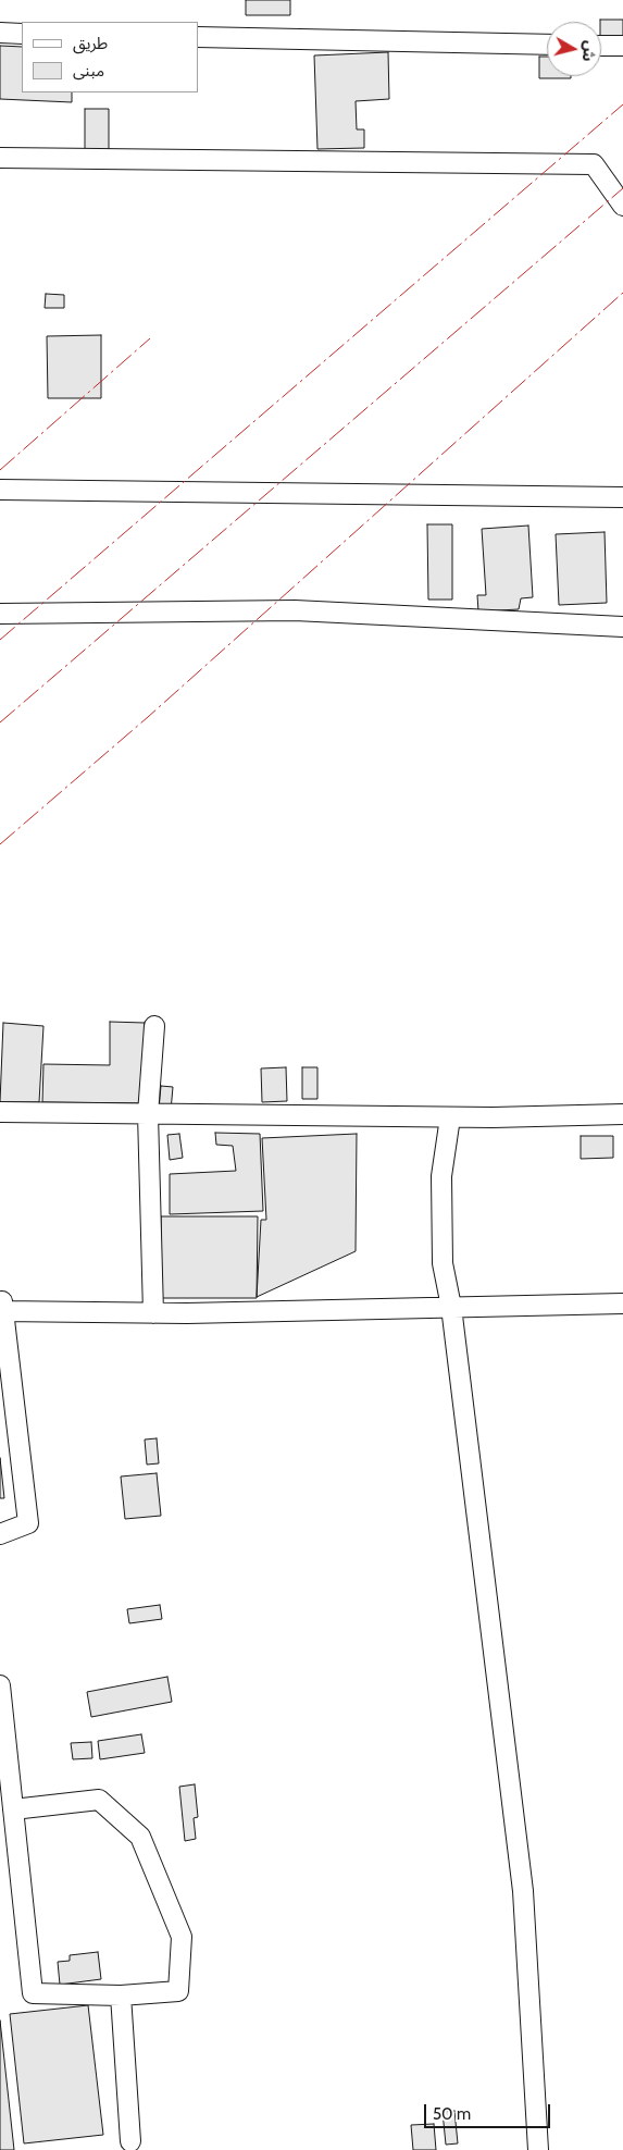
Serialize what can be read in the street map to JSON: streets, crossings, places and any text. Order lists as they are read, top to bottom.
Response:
{
  "legend": ["طريق", "مبنى"],
  "scale_bar": "50 m",
  "north": "right"
}
